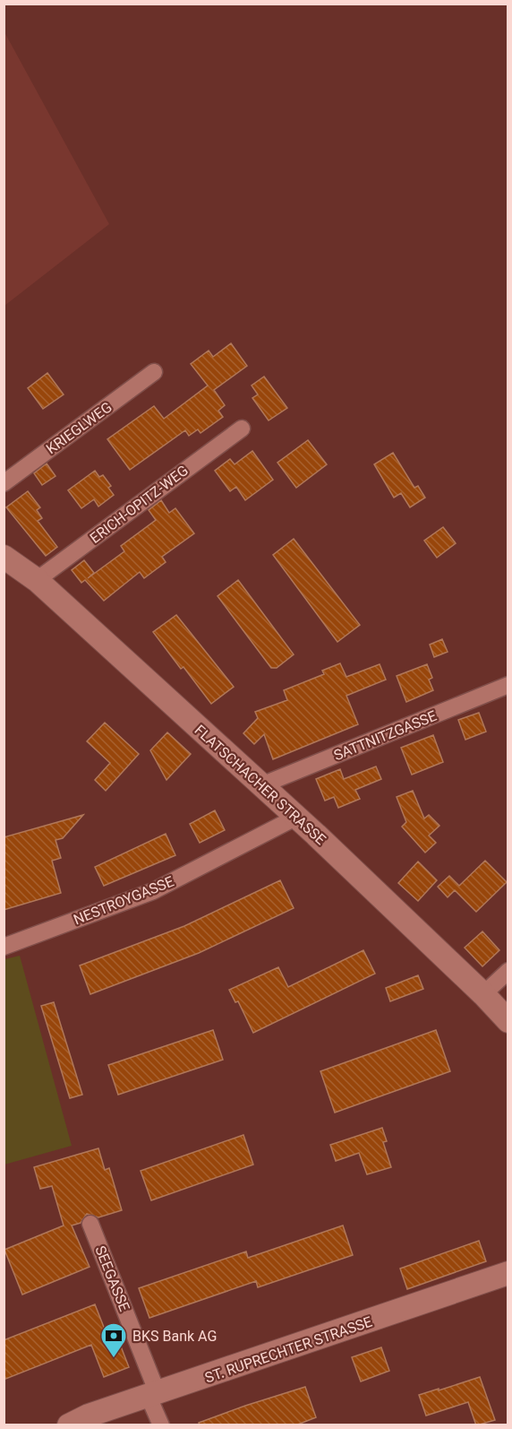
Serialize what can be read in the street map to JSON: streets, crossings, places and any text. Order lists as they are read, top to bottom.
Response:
{
  "streets": {
    "street": [
      "KRIEGLWEG",
      "ERICH-OPITZ-WEG",
      "SATTNITZGASSE",
      "FLATSCHACHER STRASSE",
      "NESTROYGASSE",
      "SEEGASSE",
      "ST. RUPRECHTER STRASSE"
    ]
  },
  "crossings": [
    ["ERICH-OPITZ-WEG", "FLATSCHACHER STRASSE"],
    ["SATTNITZGASSE", "FLATSCHACHER STRASSE"],
    ["FLATSCHACHER STRASSE", "NESTROYGASSE"],
    ["SEEGASSE", "ST. RUPRECHTER STRASSE"]
  ],
  "places": {
    "bank": ["BKS Bank AG"]
  }
}
